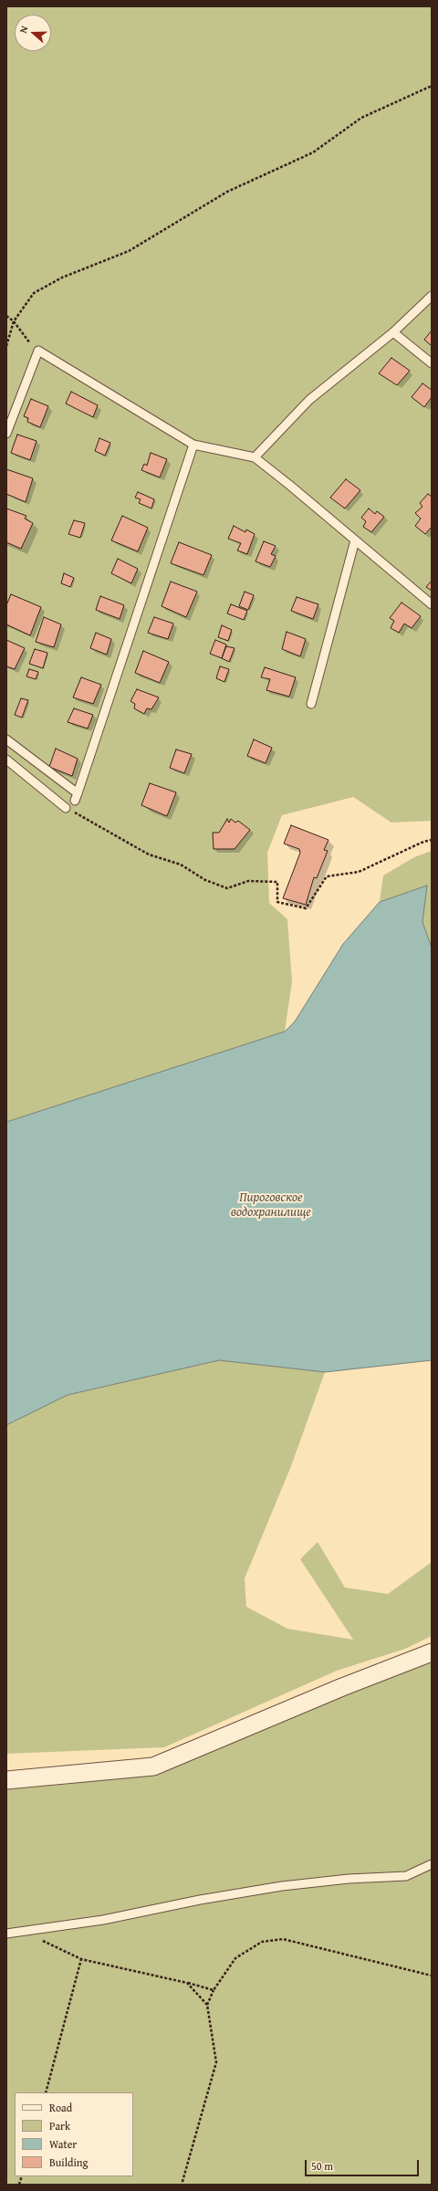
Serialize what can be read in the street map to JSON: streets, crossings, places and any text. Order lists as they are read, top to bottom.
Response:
{
  "water": ["Пироговское водохранилище"],
  "legend": [
    "Road",
    "Park",
    "Water",
    "Building"
  ],
  "scale_bar": "50 m",
  "north": "left"
}
